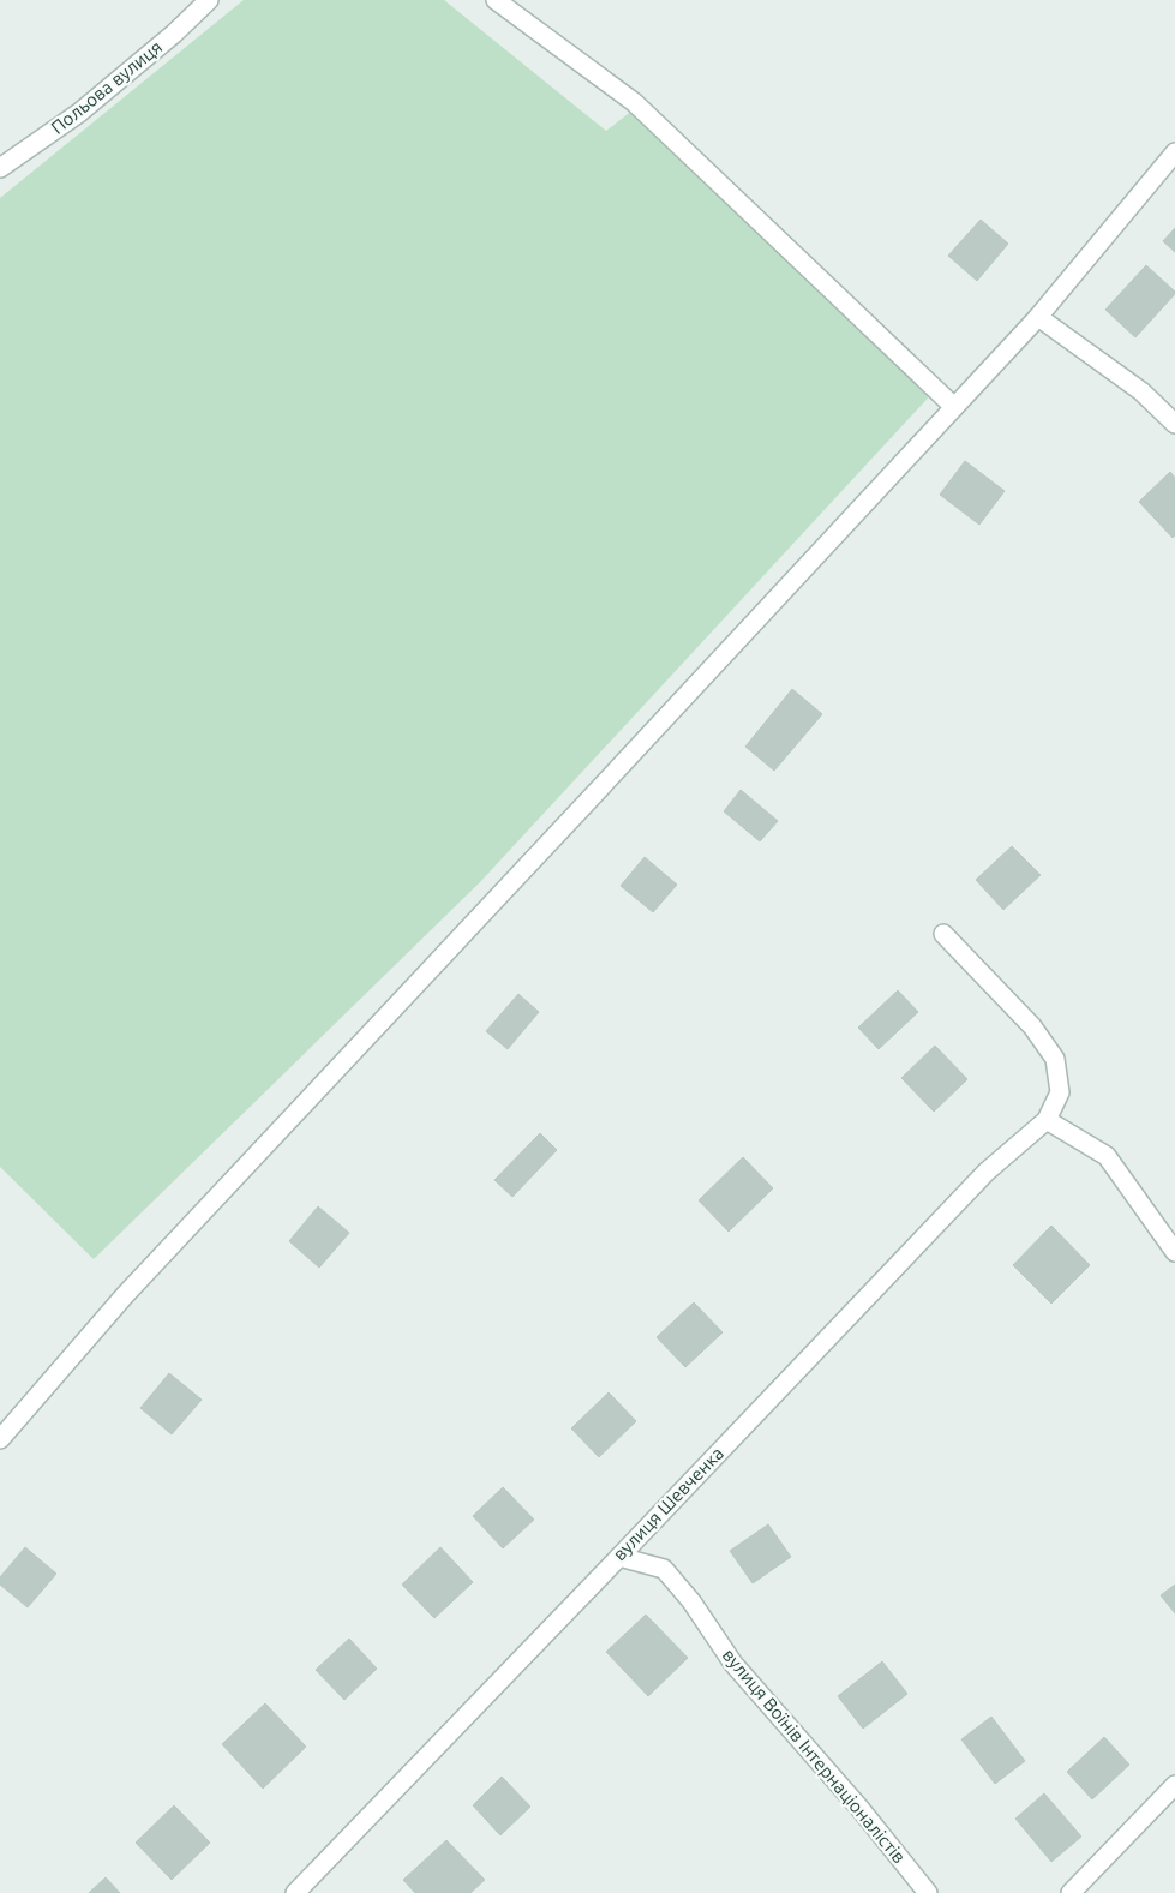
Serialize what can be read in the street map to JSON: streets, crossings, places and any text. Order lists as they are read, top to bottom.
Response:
{
  "streets": {
    "street": ["Польова вулиця", "вулиця Шевченка", "вулиця Воїнів Інтернаціоналістів"]
  },
  "crossings": [
    ["вулиця Шевченка", "вулиця Воїнів Інтернаціоналістів"]
  ]
}
